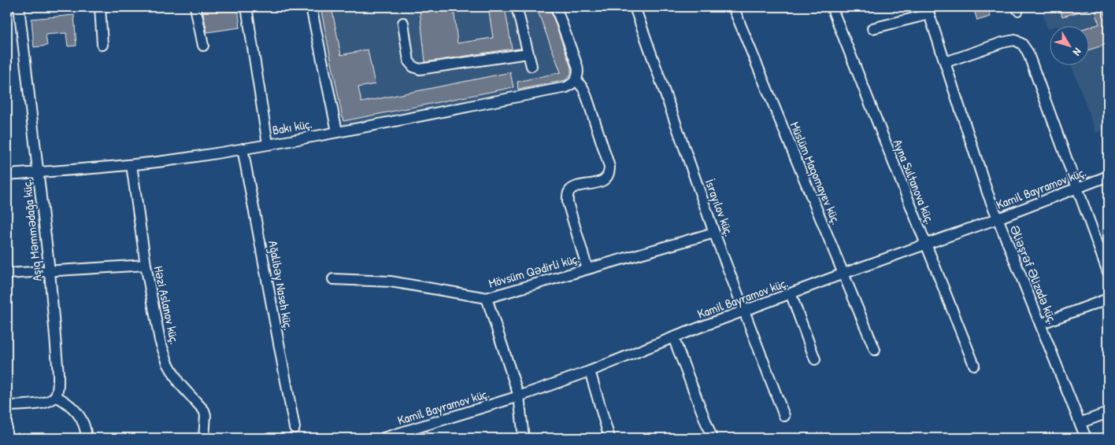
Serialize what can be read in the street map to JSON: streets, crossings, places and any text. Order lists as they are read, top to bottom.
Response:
{
  "streets": {
    "street": [
      "Bakı küç.",
      "Müslüm Maqomayev küç.",
      "Ayna Sultanova küç.",
      "Kamil Bayramov küç.",
      "İsrayılov küç.",
      "Aşıq Məmmədağa küç.",
      "Mövsüm Qədirli küç.",
      "Əliəşrəf Əlizadə küç.",
      "Ağalibəy Naseh küç.",
      "Həzi Aslanov küç."
    ]
  },
  "crossings": [
    ["Bakı küç.", "Aşıq Məmmədağa küç."],
    ["Bakı küç.", "Ağalibəy Naseh küç."],
    ["Bakı küç.", "Həzi Aslanov küç."],
    ["Müslüm Maqomayev küç.", "Kamil Bayramov küç."],
    ["Ayna Sultanova küç.", "Kamil Bayramov küç."],
    ["Kamil Bayramov küç.", "İsrayılov küç."],
    ["Kamil Bayramov küç.", "Əliəşrəf Əlizadə küç."],
    ["İsrayılov küç.", "Mövsüm Qədirli küç."]
  ],
  "north": "bottom right"
}
